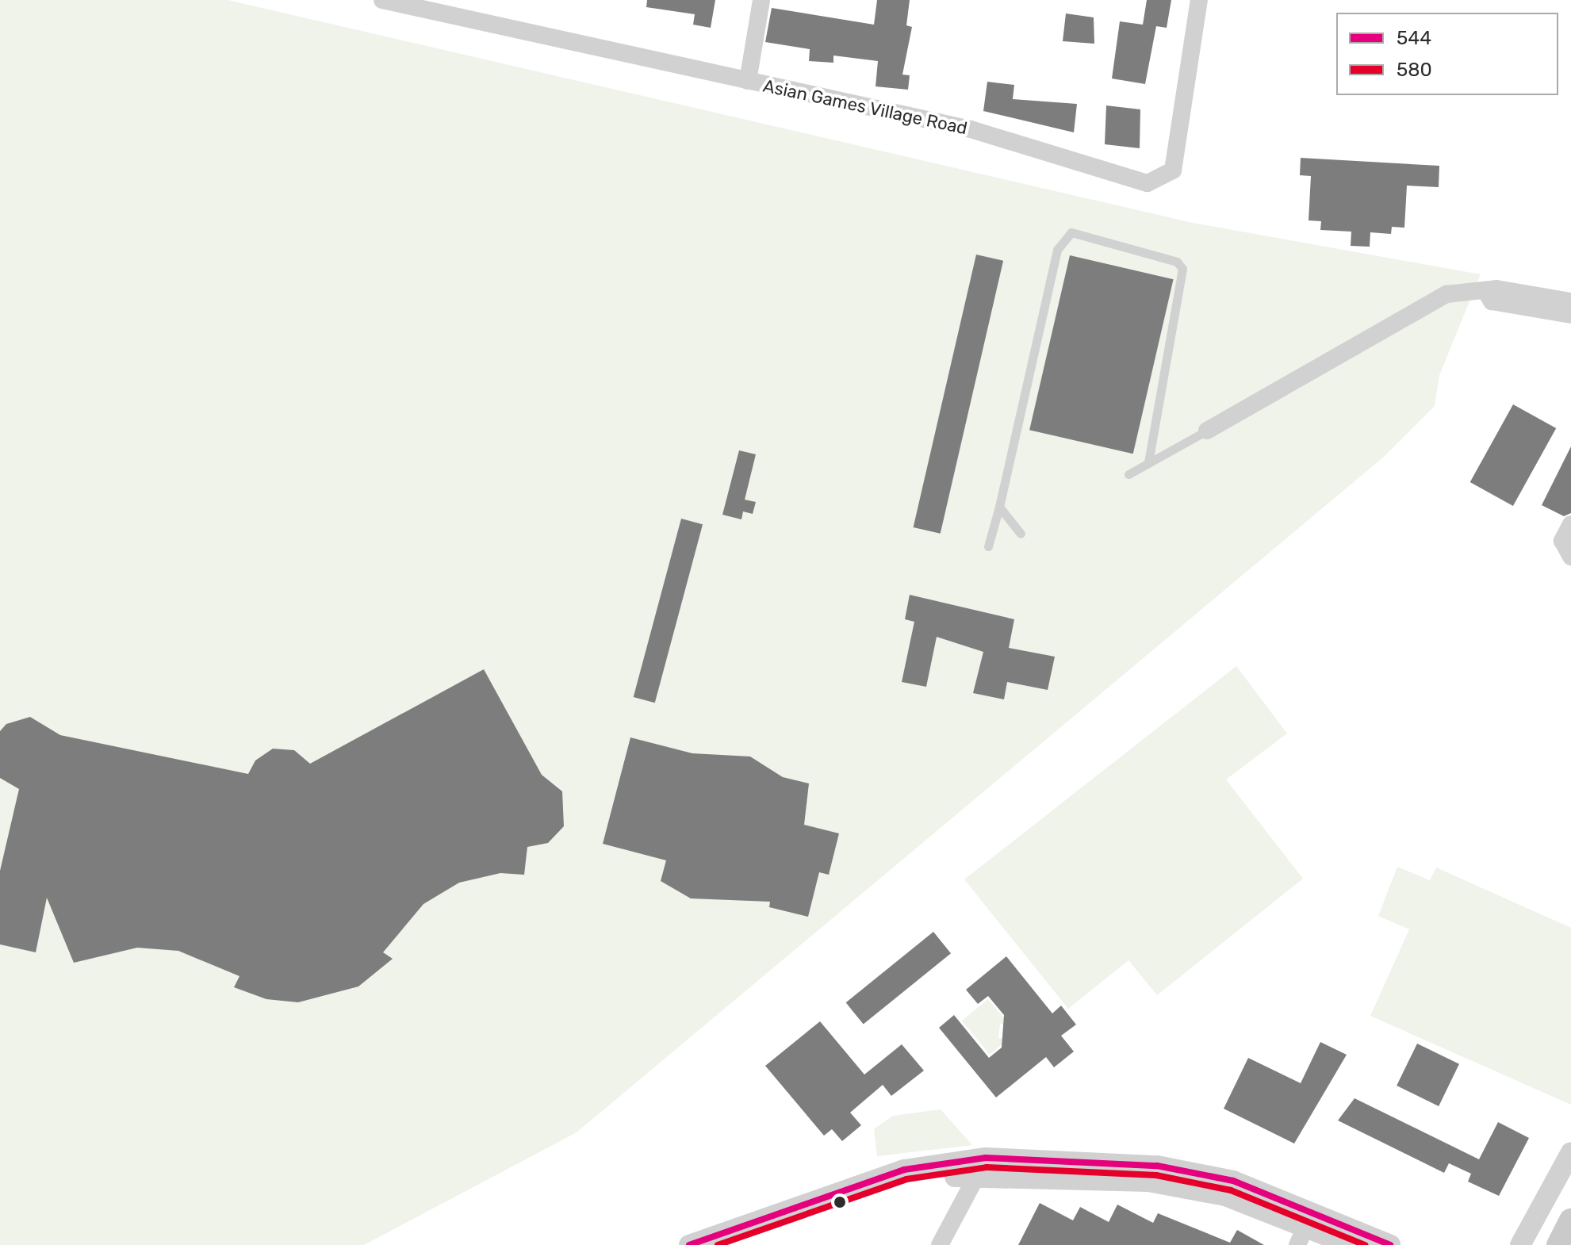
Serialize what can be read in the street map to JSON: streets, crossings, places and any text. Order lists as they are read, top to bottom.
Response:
{
  "streets": {
    "street": ["Asian Games Village Road"]
  },
  "lines": ["transit line 544", "transit line 580"],
  "legend": ["544", "580"]
}
